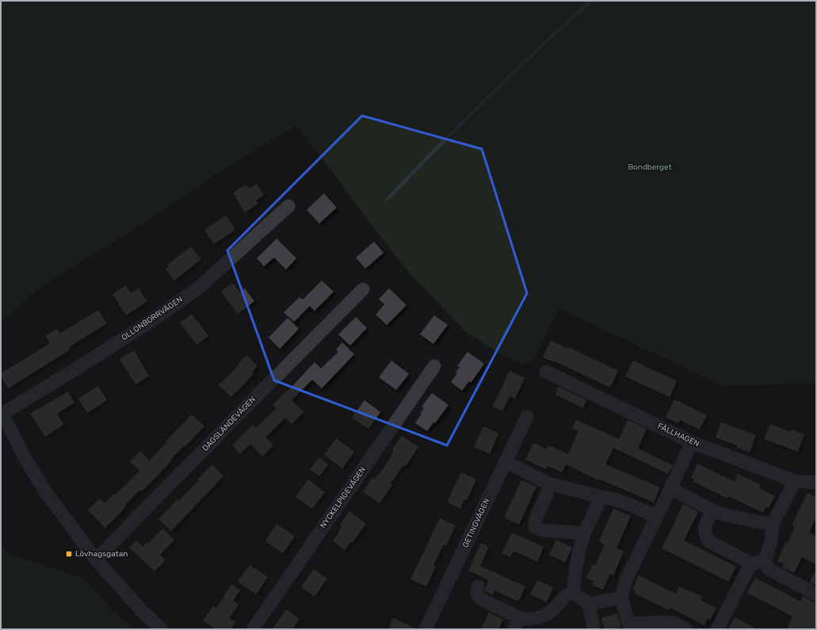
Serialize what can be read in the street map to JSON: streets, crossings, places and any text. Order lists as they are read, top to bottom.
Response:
{
  "streets": {
    "street": [
      "OLLONBORRVÄGEN",
      "DAGSLÄNDEVÄGEN",
      "FÄLLHAGEN",
      "NYCKELPIGEVÄGEN",
      "GETINGVÄGEN"
    ]
  },
  "crossings": [
    ["OLLONBORRVÄGEN", "DAGSLÄNDEVÄGEN"]
  ],
  "parks": ["Bondberget"],
  "places": {
    "transit": ["Lövhagsgatan"]
  }
}
